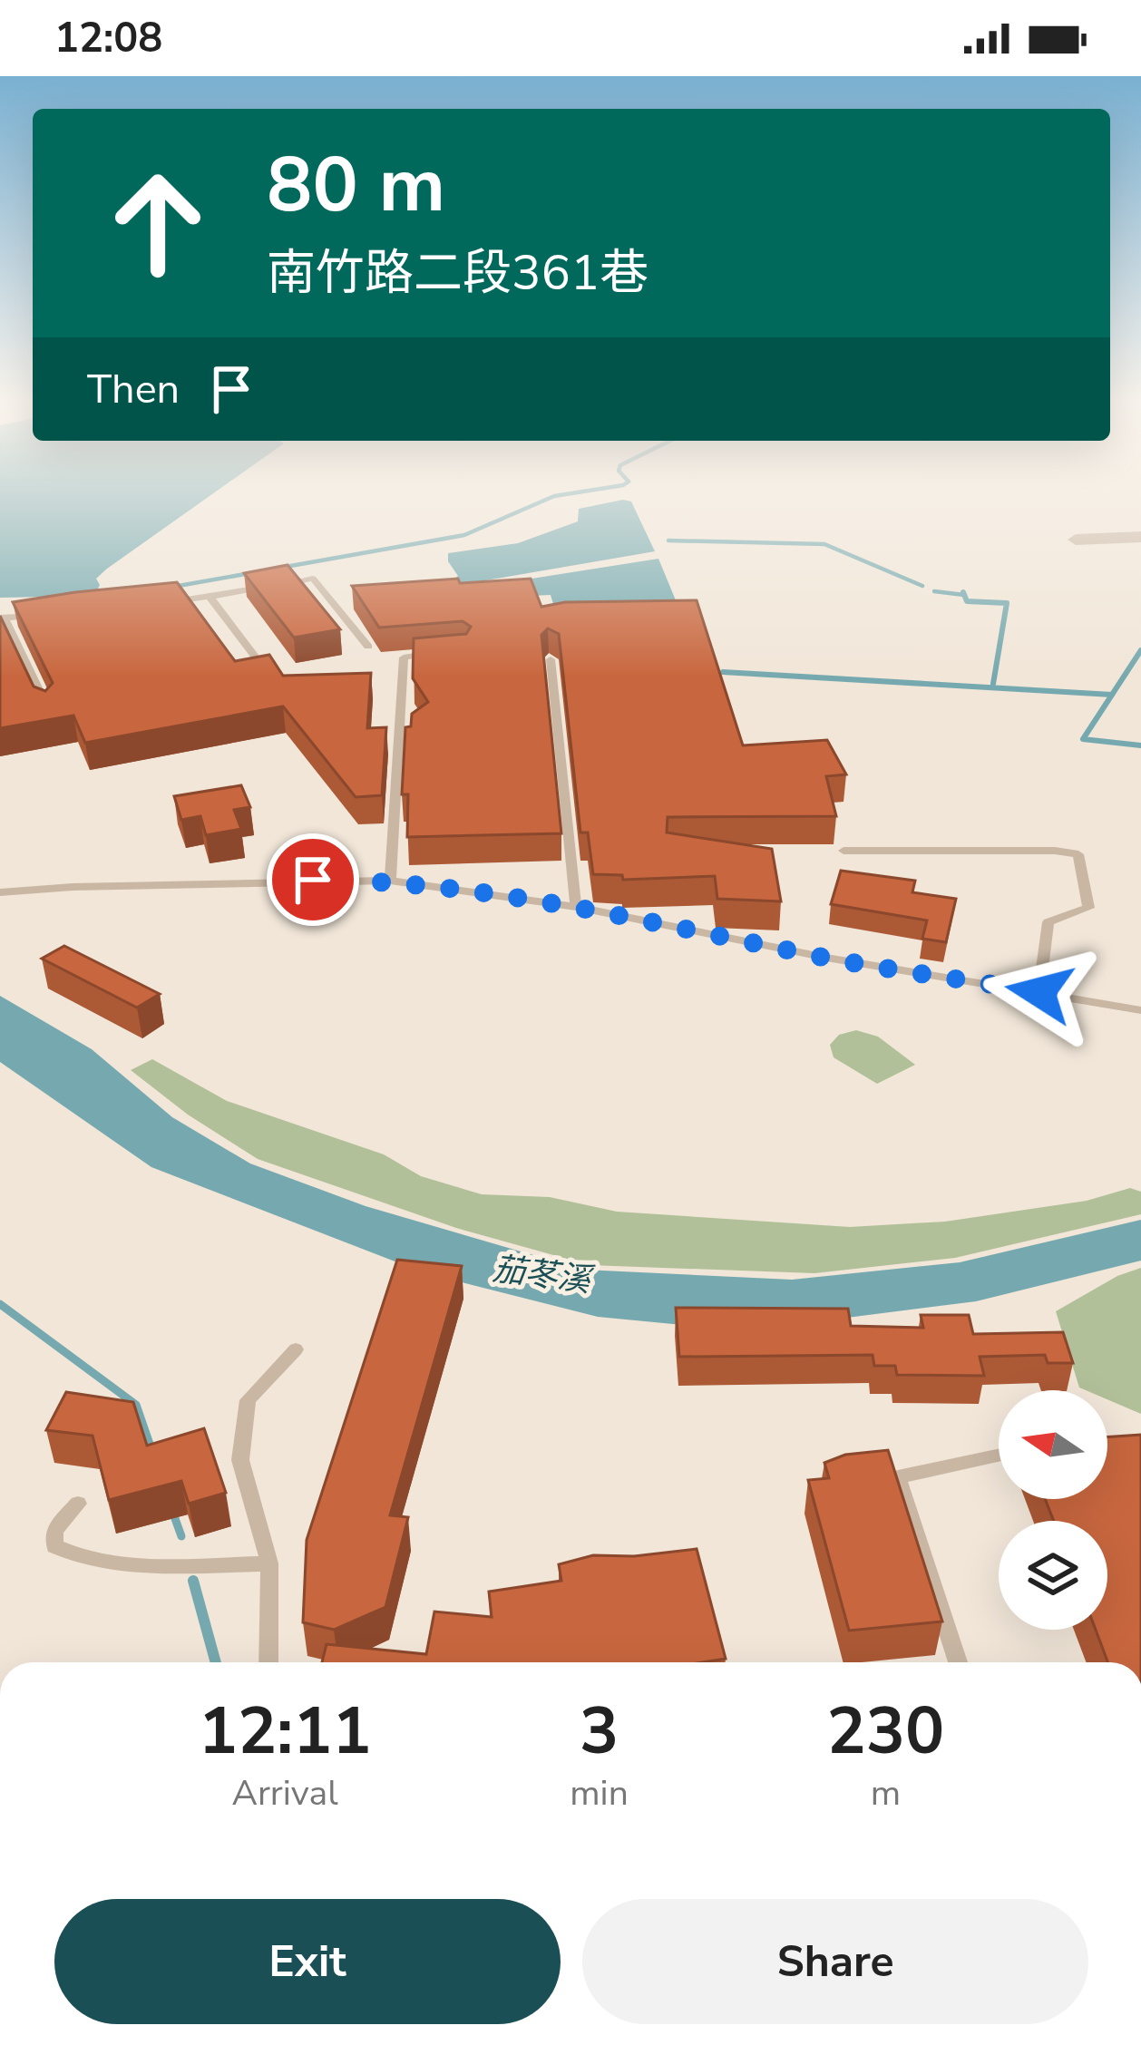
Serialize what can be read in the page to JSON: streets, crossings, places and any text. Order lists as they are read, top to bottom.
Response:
{
  "water": ["茄苳溪"],
  "north": "left",
  "page": {
    "status": "12:08",
    "turn": ["80 m", "南竹路二段361巷"],
    "then": "Then",
    "eta": [
      "12:11",
      "Arrival",
      "3",
      "min",
      "230",
      "m"
    ],
    "buttons": ["Exit", "Share"]
  }
}
